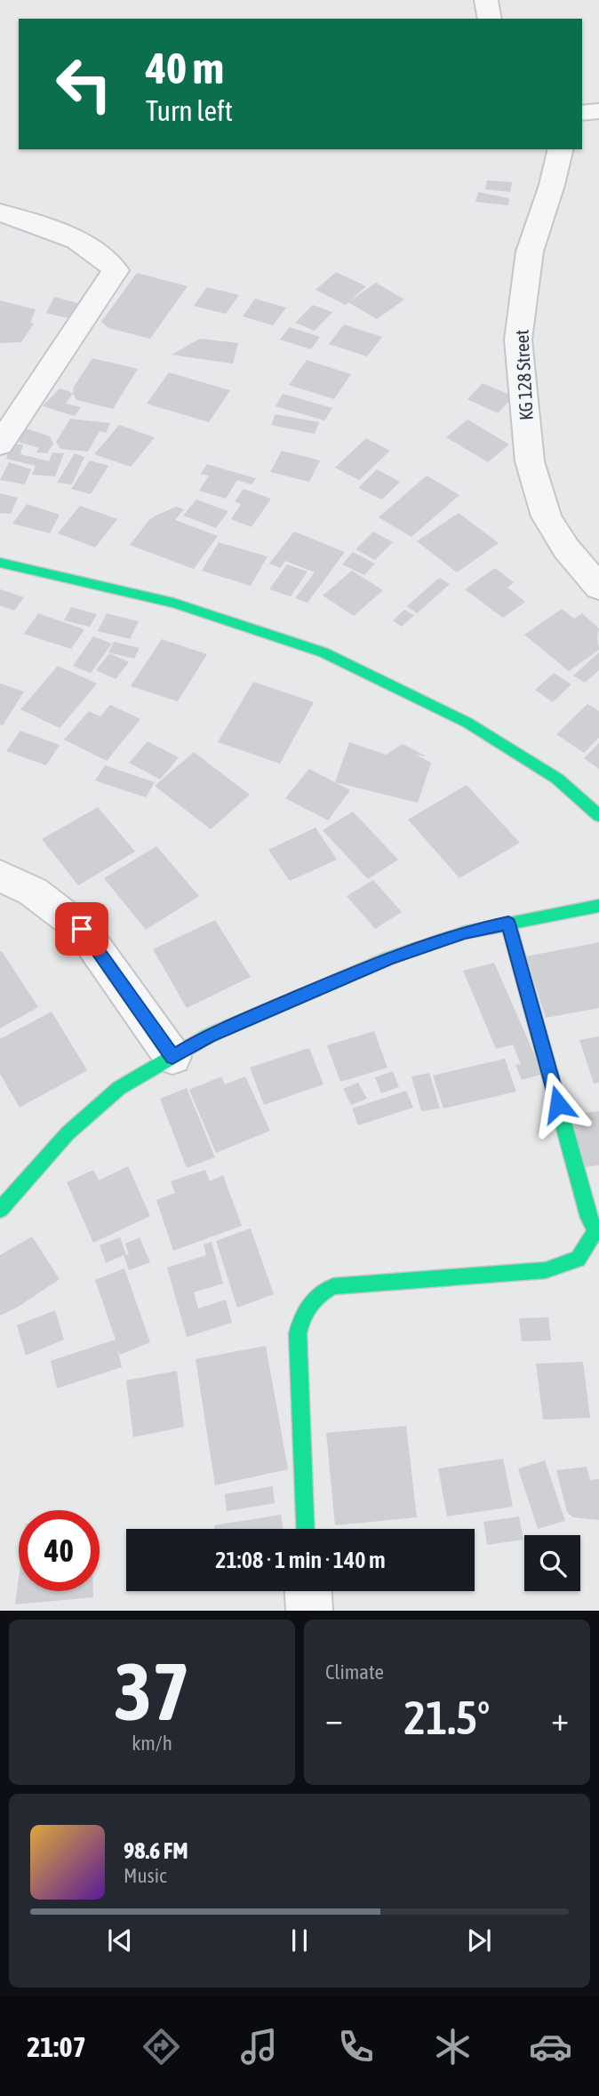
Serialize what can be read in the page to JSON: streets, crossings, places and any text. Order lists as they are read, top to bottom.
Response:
{
  "streets": {
    "street": ["KG 128 Street"]
  },
  "page": {
    "turn": ["40 m", "Turn left"],
    "limit": "40",
    "trip": "21:08 · 1 min · 140 m",
    "tile": [
      ["37", "km/h"],
      "Climate"
    ],
    "heat": ["−", "21.5°", "+"],
    "song": ["98.6 FM", "Music"],
    "tabs": "21:07"
  }
}
